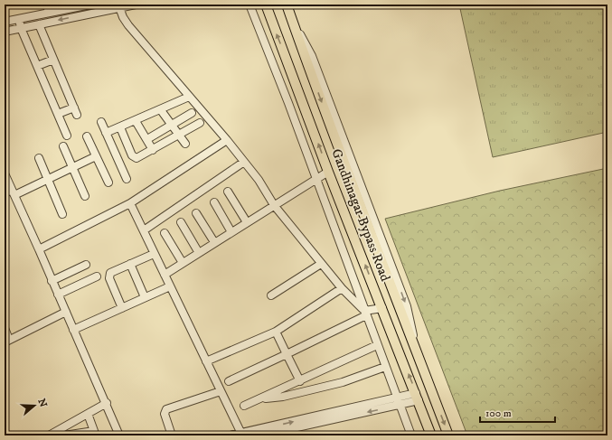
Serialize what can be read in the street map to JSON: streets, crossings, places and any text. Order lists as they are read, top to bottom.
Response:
{
  "streets": {
    "main road": ["Gandhinagar Bypass Road"]
  },
  "scale_bar": "100 m",
  "north": "right"
}
